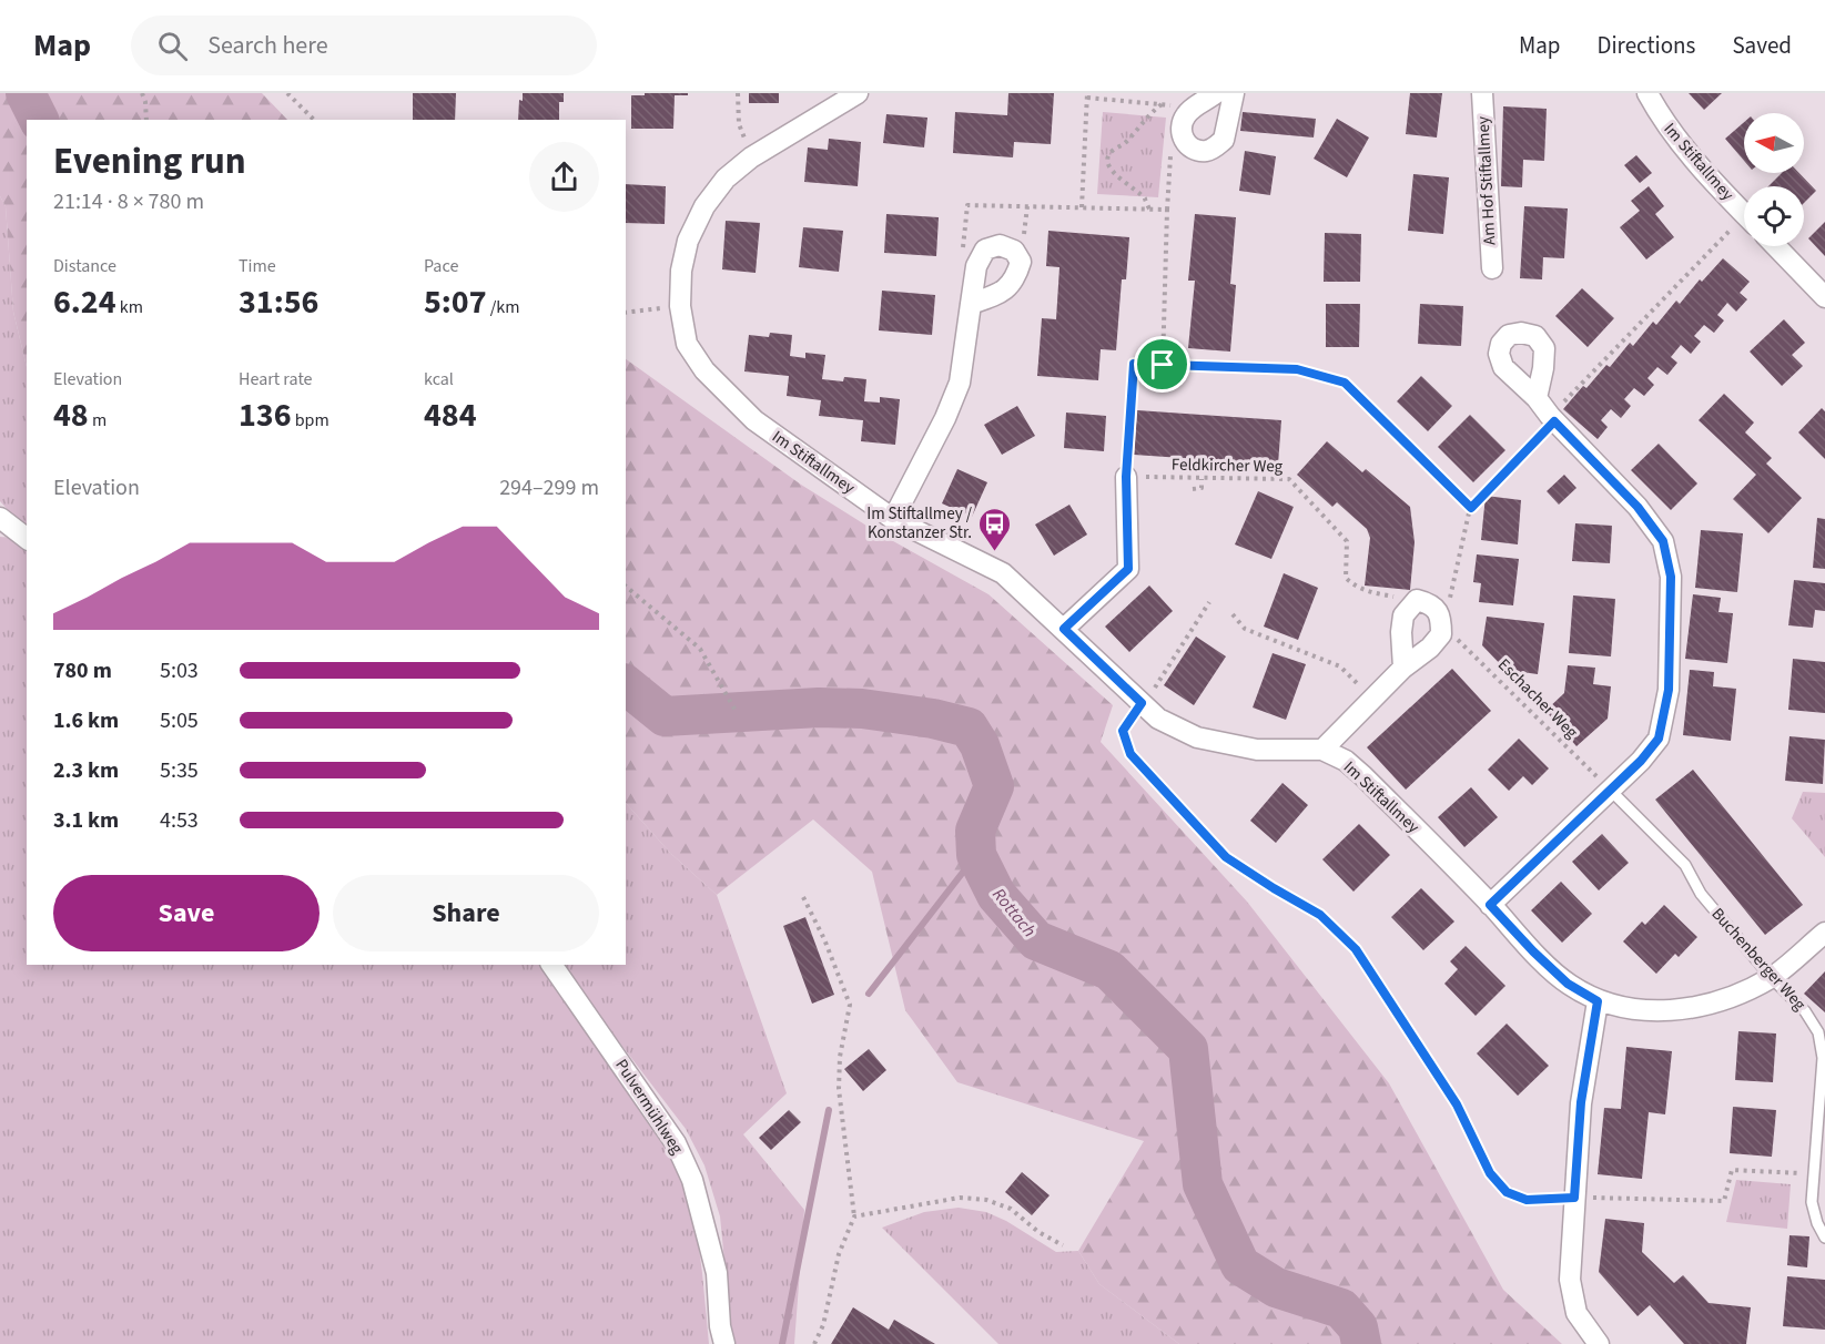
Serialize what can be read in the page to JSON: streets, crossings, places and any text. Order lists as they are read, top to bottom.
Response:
{
  "streets": {
    "street": ["Im Stiftallmey", "Am Hof Stiftallmey", "Pulvermühlweg"],
    "lane": ["Buchenberger Weg"],
    "path": ["Feldkircher Weg", "Eschacher Weg"]
  },
  "crossings": [
    ["Im Stiftallmey", "Buchenberger Weg"],
    ["Eschacher Weg", "Buchenberger Weg"]
  ],
  "water": ["Rottach"],
  "places": {
    "bus stop": ["Im Stiftallmey / Konstanzer Str."]
  },
  "north": "left",
  "page": {
    "header": "Map",
    "search": "Search here",
    "nav": ["Map", "Directions", "Saved"],
    "heading": ["Evening run", "21:14 · 8 × 780 m"],
    "stats": [
      ["Distance", "6.24 km"],
      ["Time", "31:56"],
      ["Pace", "5:07 /km"],
      ["Elevation", "48 m"],
      ["Heart rate", "136 bpm"],
      ["kcal", "484"]
    ],
    "chart": ["Elevation", "294–299 m"],
    "list": [
      {
        "name": "780 m",
        "note": "5:03"
      },
      {
        "name": "1.6 km",
        "note": "5:05"
      },
      {
        "name": "2.3 km",
        "note": "5:35"
      },
      {
        "name": "3.1 km",
        "note": "4:53"
      }
    ],
    "buttons": ["Save", "Share"]
  }
}
